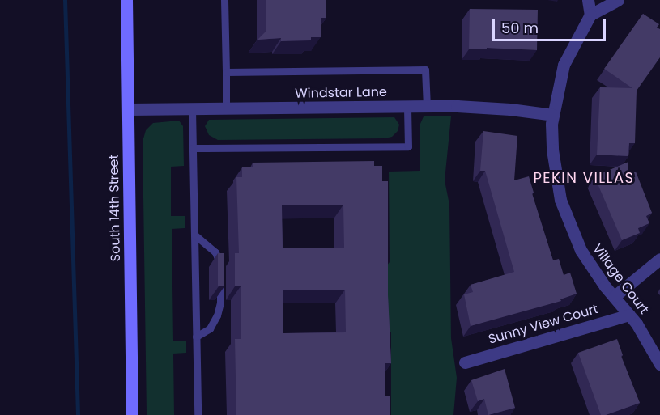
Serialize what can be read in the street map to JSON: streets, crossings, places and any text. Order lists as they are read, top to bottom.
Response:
{
  "streets": {
    "main road": ["South 14th Street"],
    "street": ["Windstar Lane", "Village Court", "Sunny View Court"]
  },
  "crossings": [
    ["Windstar Lane", "South 14th Street"],
    ["Windstar Lane", "Village Court"],
    ["Village Court", "Sunny View Court"]
  ],
  "districts": ["PEKIN VILLAS"],
  "scale_bar": "50 m"
}
